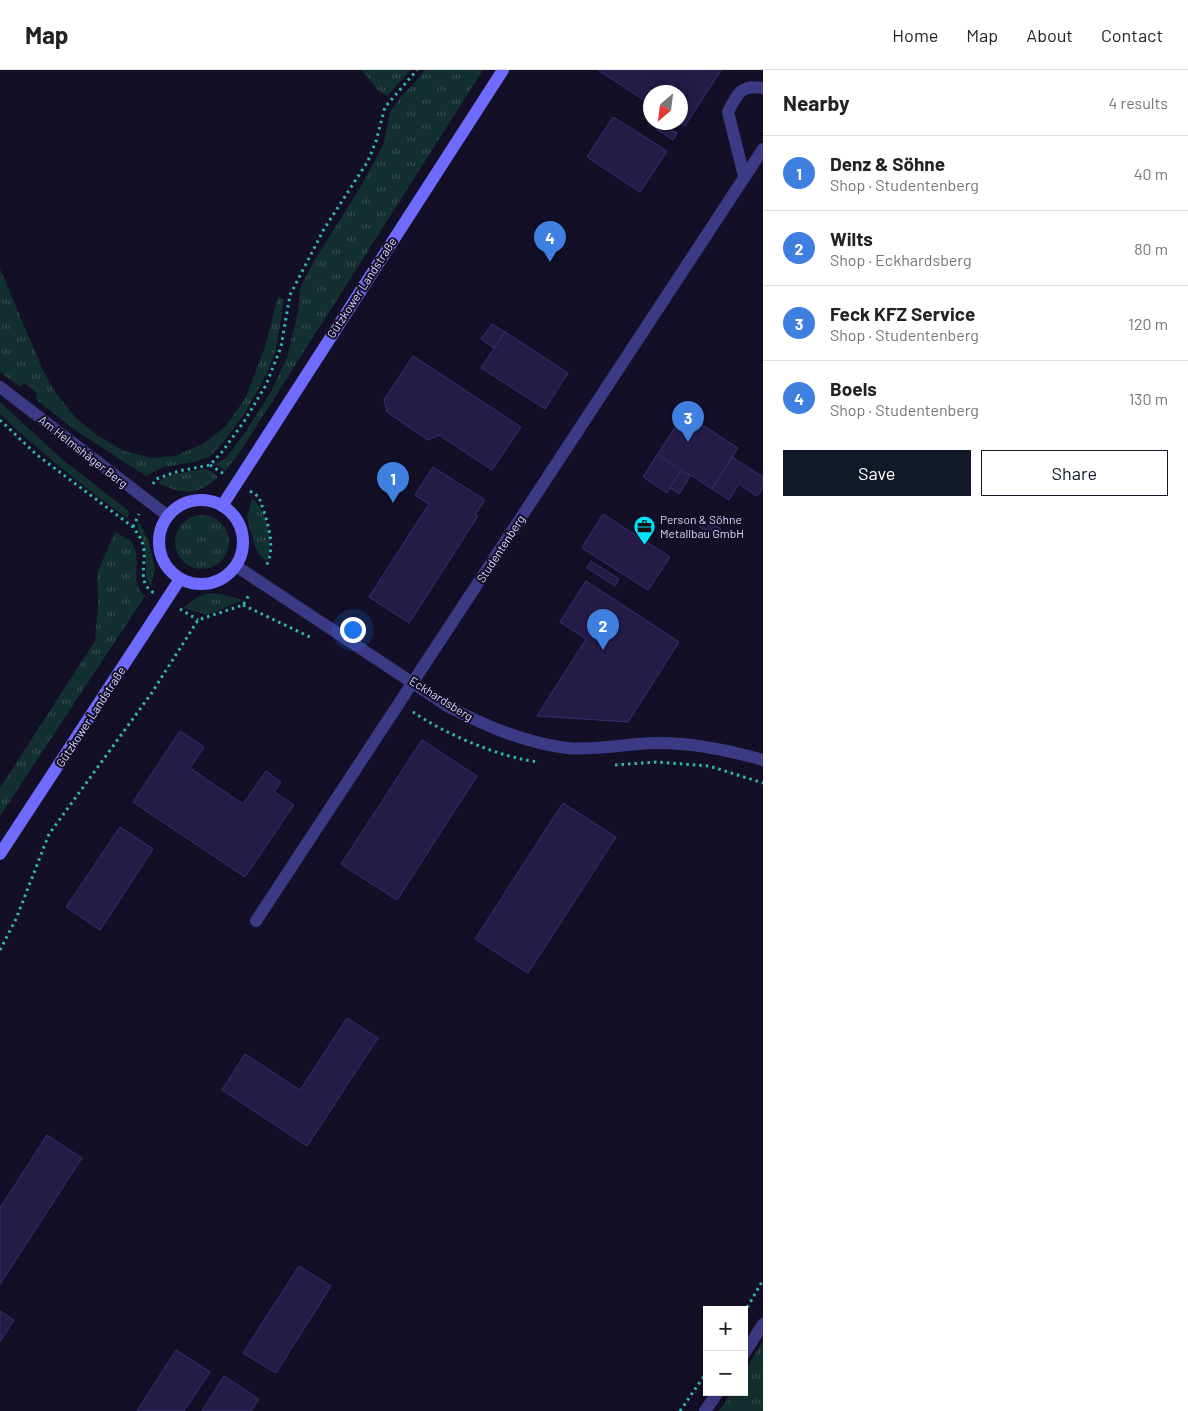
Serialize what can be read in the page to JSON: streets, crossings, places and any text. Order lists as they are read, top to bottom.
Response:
{
  "streets": {
    "main road": ["Gützkower Landstraße"],
    "street": ["Am Helmshäger Berg", "Studentenberg", "Eckhardsberg"]
  },
  "crossings": [
    ["Gützkower Landstraße", "Am Helmshäger Berg"],
    ["Gützkower Landstraße", "Eckhardsberg"],
    ["Am Helmshäger Berg", "Eckhardsberg"],
    ["Studentenberg", "Eckhardsberg"]
  ],
  "places": {
    "office": ["Person & Söhne Metallbau GmbH"]
  },
  "north": "bottom left",
  "page": {
    "header": "Map",
    "nav": [
      "Home",
      "Map",
      "About",
      "Contact"
    ],
    "heading": ["Nearby", "4 results"],
    "list": [
      {
        "mark": "1",
        "name": "Denz & Söhne",
        "note": "Shop · Studentenberg",
        "value": "40 m"
      },
      {
        "mark": "2",
        "name": "Wilts",
        "note": "Shop · Eckhardsberg",
        "value": "80 m"
      },
      {
        "mark": "3",
        "name": "Feck KFZ Service",
        "note": "Shop · Studentenberg",
        "value": "120 m"
      },
      {
        "mark": "4",
        "name": "Boels",
        "note": "Shop · Studentenberg",
        "value": "130 m"
      }
    ],
    "pins": [
      "4",
      "3",
      "1",
      "2"
    ],
    "buttons": ["Save", "Share"],
    "map_buttons": ["+", "−"]
  }
}
